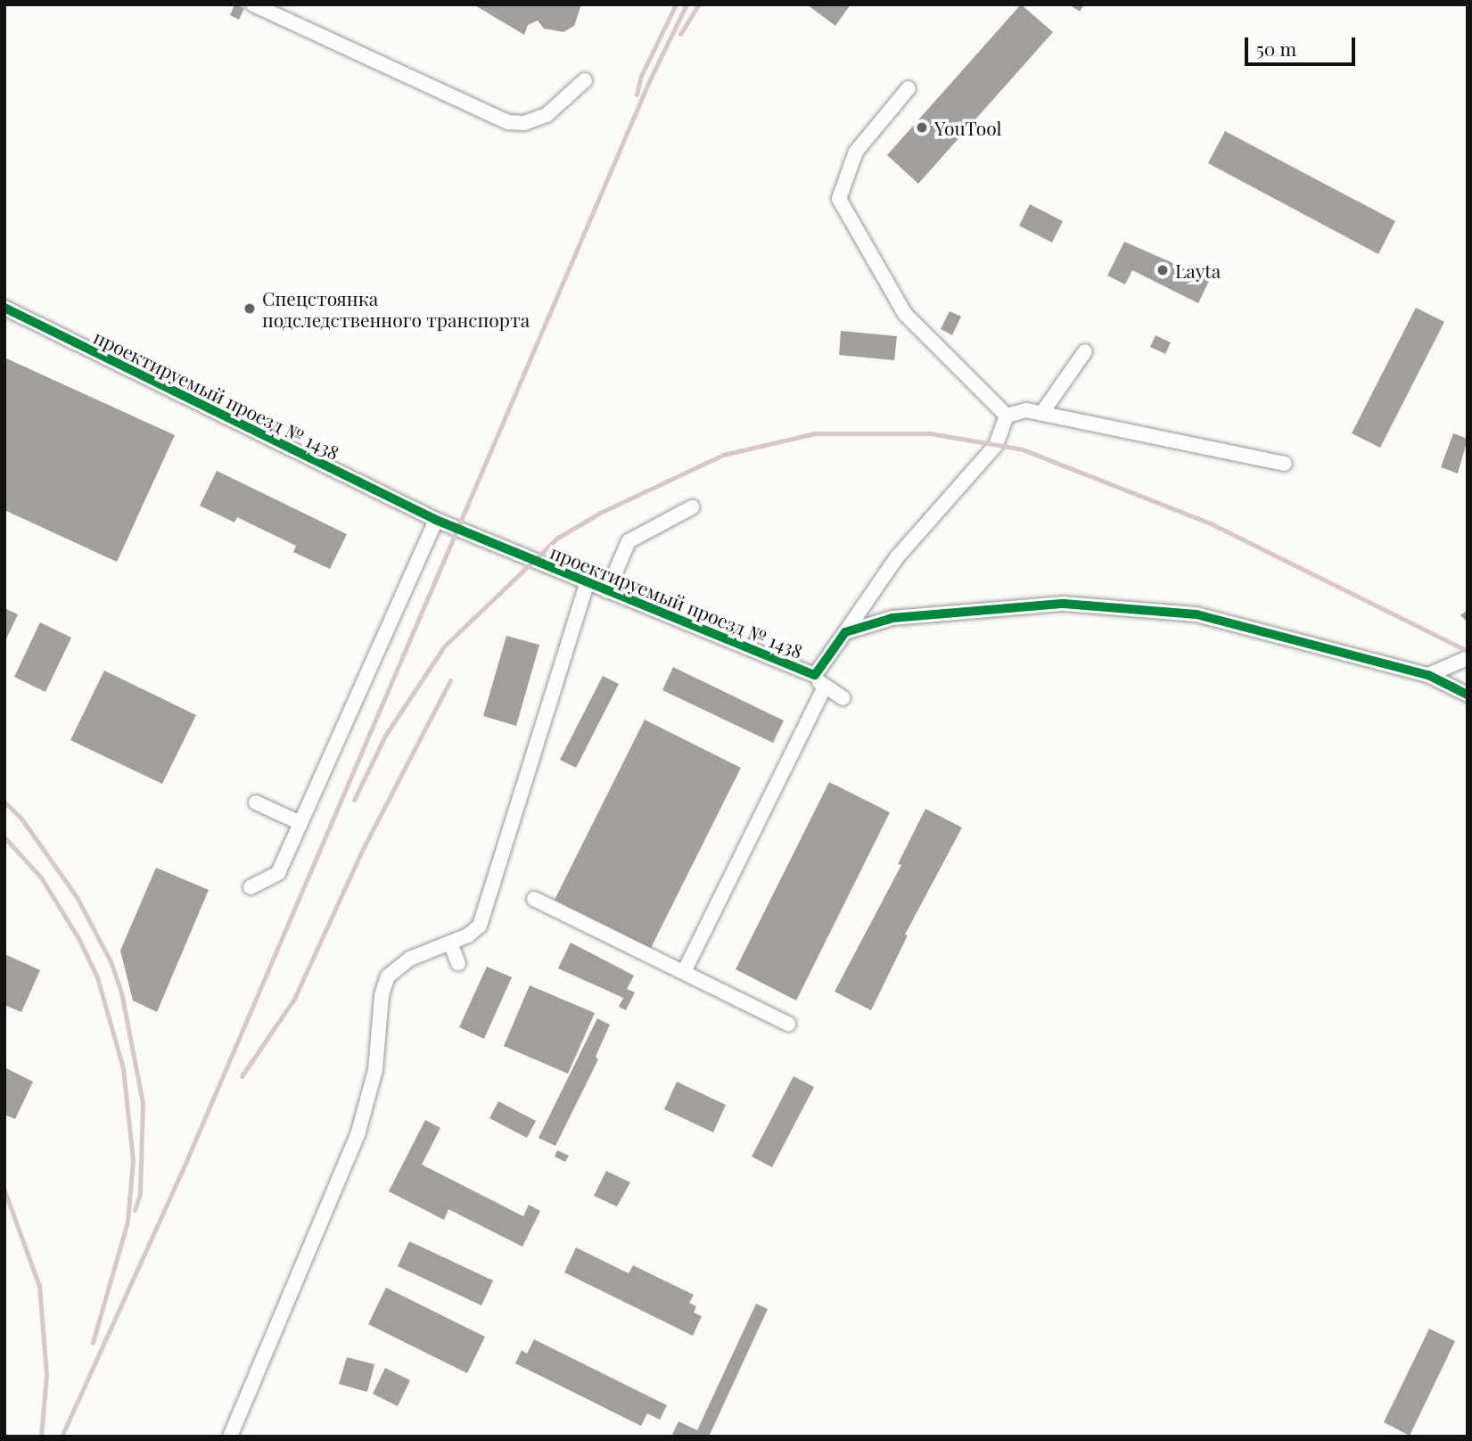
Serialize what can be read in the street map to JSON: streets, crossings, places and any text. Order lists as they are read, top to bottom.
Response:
{
  "streets": {
    "street": ["проектируемый проезд № 1438"]
  },
  "places": ["YouTool", "Layta", "Спецстоянка подследственного транспорта"],
  "scale_bar": "50 m"
}
